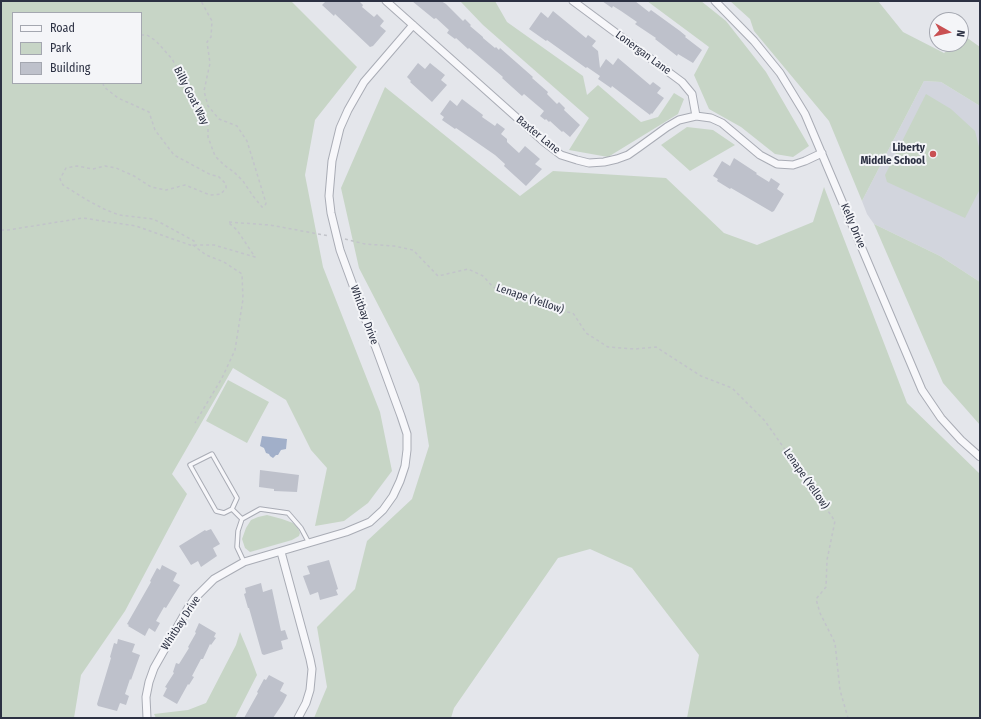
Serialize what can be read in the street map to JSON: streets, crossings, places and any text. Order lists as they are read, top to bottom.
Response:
{
  "streets": {
    "street": [
      "Lonergan Lane",
      "Baxter Lane",
      "Kelly Drive",
      "Whitbay Drive"
    ],
    "path": ["Billy Goat Way", "Lenape (Yellow)"]
  },
  "crossings": [
    ["Lonergan Lane", "Baxter Lane"],
    ["Baxter Lane", "Kelly Drive"],
    ["Baxter Lane", "Whitbay Drive"],
    ["Lenape (Yellow)", "Whitbay Drive"]
  ],
  "places": ["Liberty Middle School"],
  "legend": ["Road", "Park", "Building"],
  "north": "right"
}
